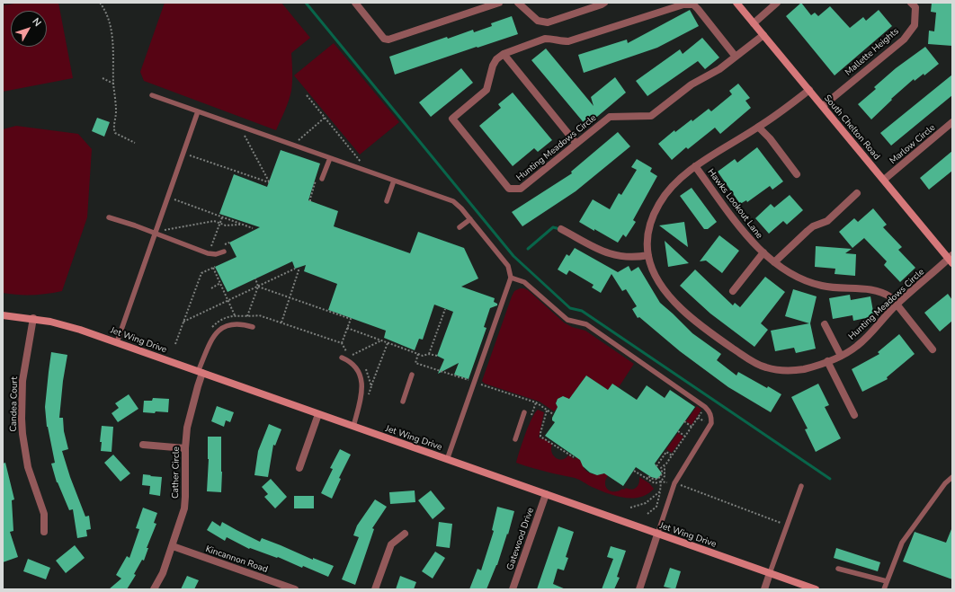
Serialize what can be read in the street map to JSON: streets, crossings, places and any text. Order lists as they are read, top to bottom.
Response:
{
  "streets": {
    "main road": ["South Chelton Road", "Jet Wing Drive"],
    "street": [
      "Mallette Heights",
      "Marlow Circle",
      "Hunting Meadows Circle",
      "Hawks Lookout Lane",
      "Candea Court",
      "Cather Circle",
      "Gatewood Drive",
      "Kincannon Road"
    ]
  },
  "crossings": [
    ["Mallette Heights", "South Chelton Road"],
    ["South Chelton Road", "Marlow Circle"],
    ["South Chelton Road", "Hunting Meadows Circle"],
    ["Hunting Meadows Circle", "Hawks Lookout Lane"],
    ["Jet Wing Drive", "Candea Court"],
    ["Jet Wing Drive", "Cather Circle"],
    ["Jet Wing Drive", "Gatewood Drive"],
    ["Cather Circle", "Kincannon Road"]
  ],
  "north": "top right"
}
